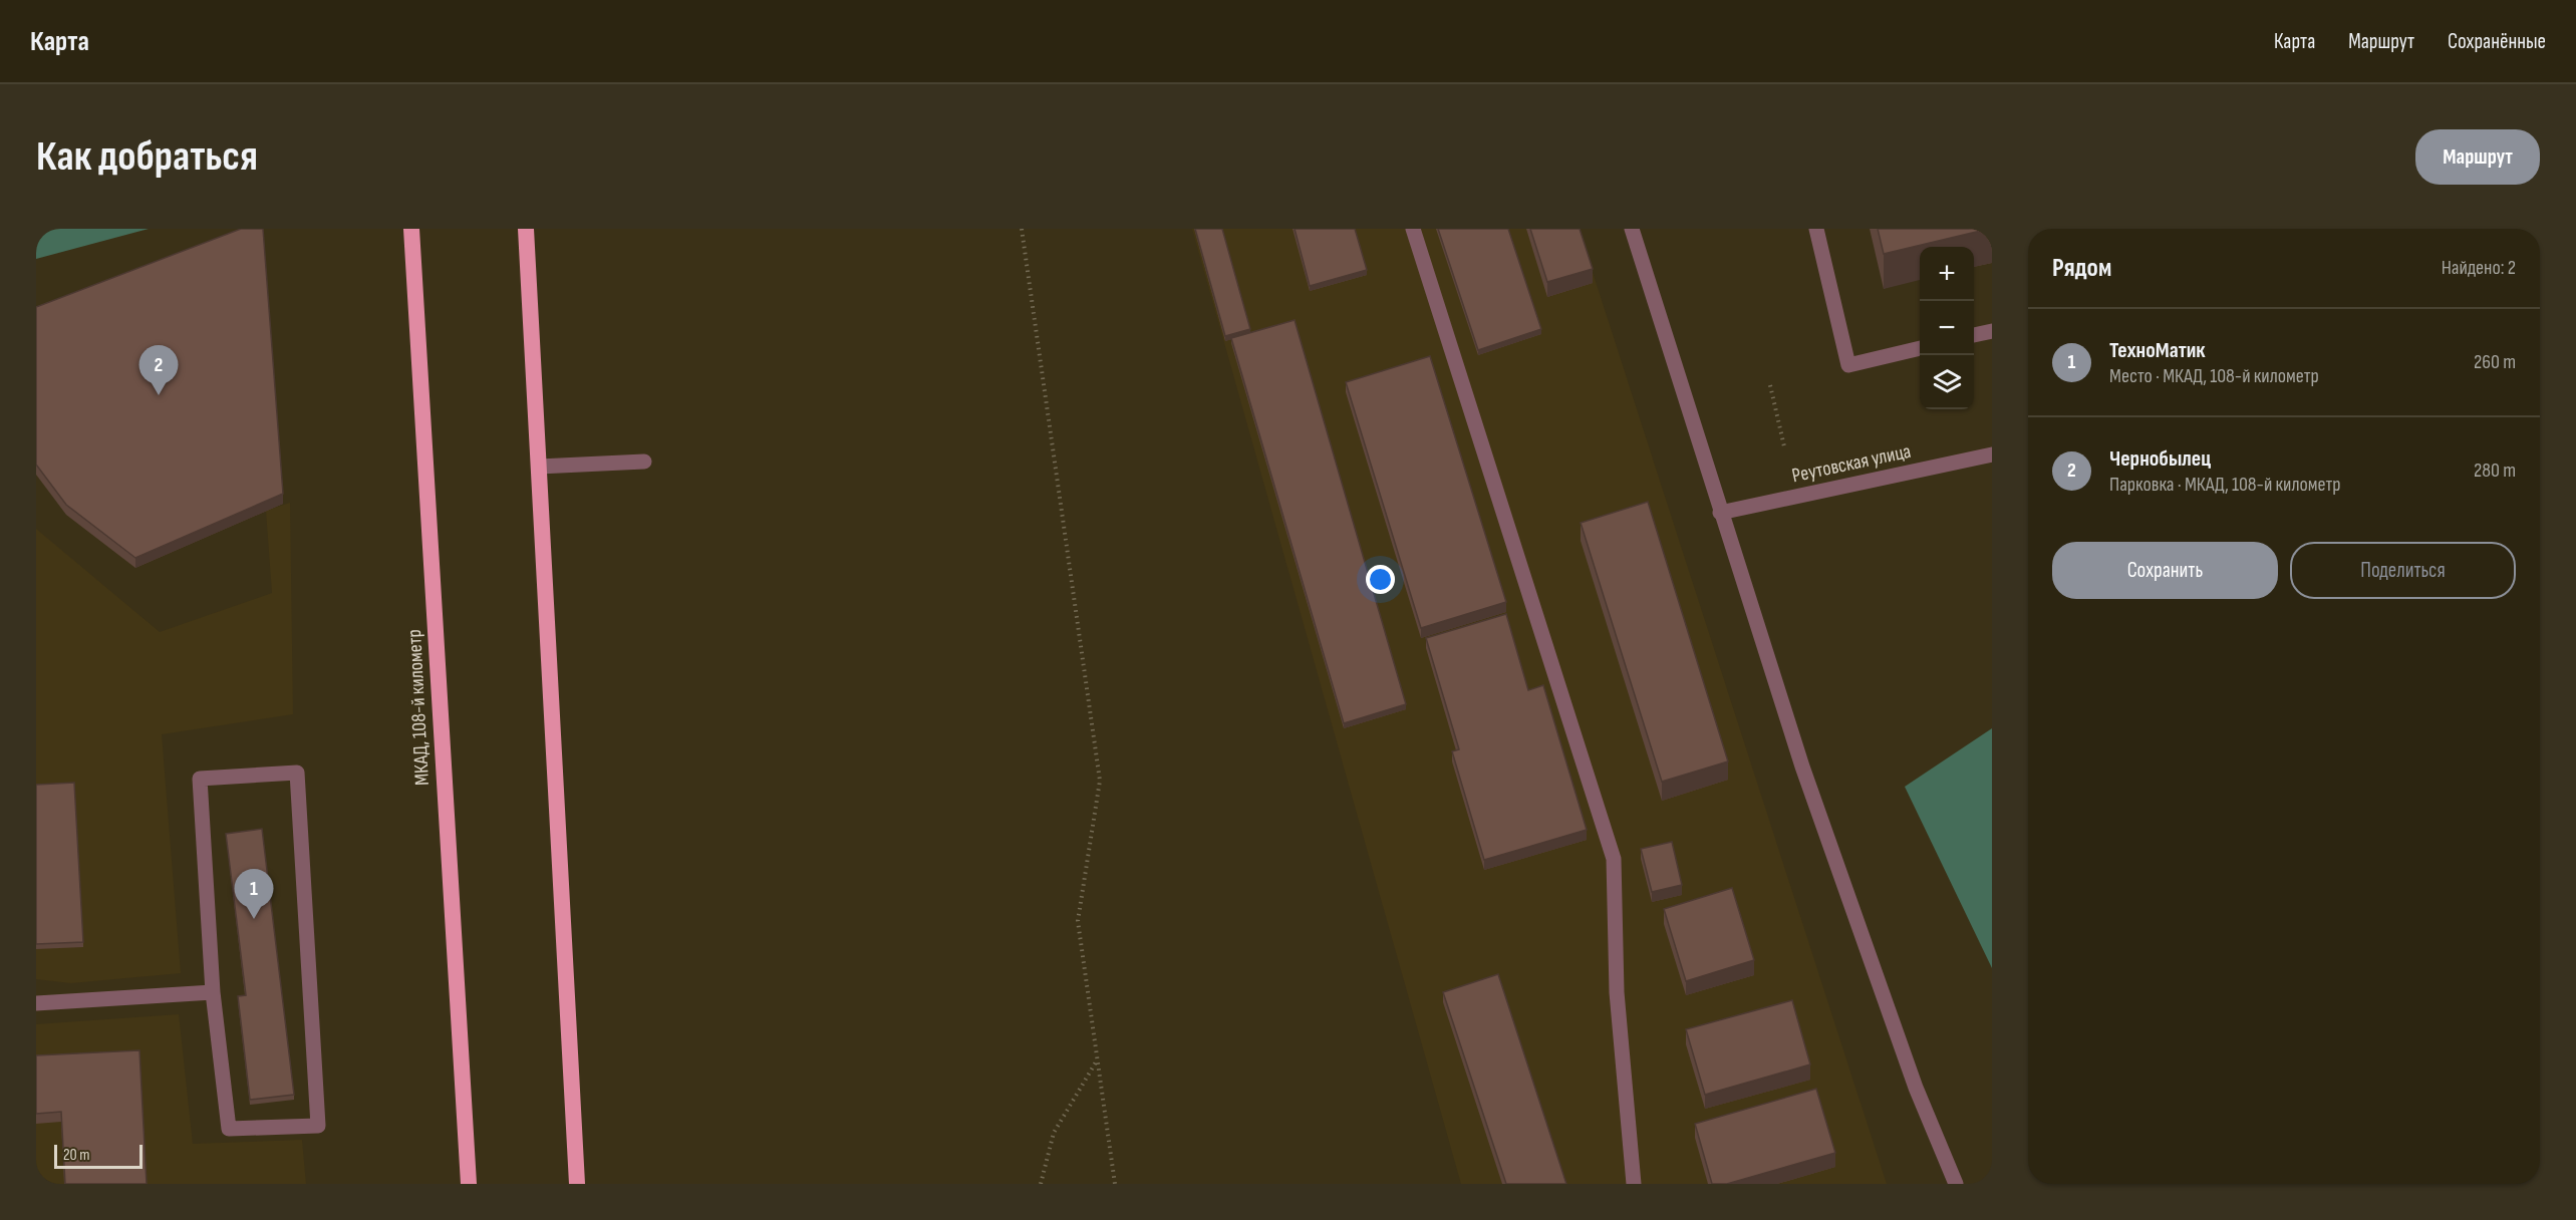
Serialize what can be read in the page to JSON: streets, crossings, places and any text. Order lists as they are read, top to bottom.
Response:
{
  "streets": {
    "highway": ["МКАД, 108-й километр"],
    "street": ["Реутовская улица"]
  },
  "scale_bar": "20 m",
  "page": {
    "header": "Карта",
    "nav": ["Карта", "Маршрут", "Сохранённые"],
    "buttons": [
      "Маршрут",
      ["Сохранить", "Поделиться"]
    ],
    "title": "Как добраться",
    "heading": ["Рядом", "Найдено: 2"],
    "map_buttons": ["+", "−"],
    "list": [
      {
        "mark": "1",
        "name": "ТехноМатик",
        "note": "Место · МКАД, 108-й километр",
        "value": "260 m"
      },
      {
        "mark": "2",
        "name": "Чернобылец",
        "note": "Парковка · МКАД, 108-й километр",
        "value": "280 m"
      }
    ],
    "pins": ["2", "1"],
    "scale": "20 m"
  }
}
